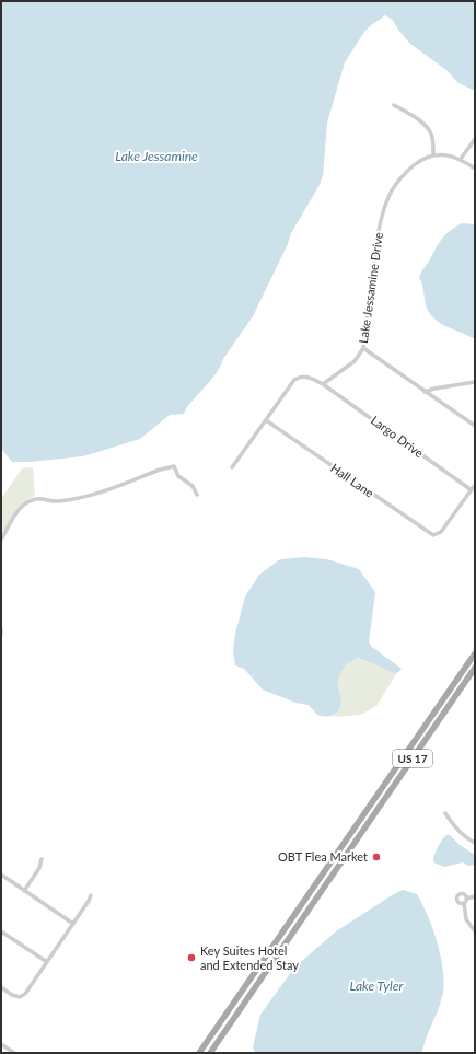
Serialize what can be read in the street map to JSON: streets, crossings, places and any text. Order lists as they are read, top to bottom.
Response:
{
  "streets": {
    "main road": ["US 17"],
    "street": ["Lake Jessamine Drive", "Largo Drive", "Hall Lane"]
  },
  "crossings": [
    ["Lake Jessamine Drive", "Largo Drive"],
    ["Largo Drive", "Hall Lane"]
  ],
  "water": ["Lake Jessamine", "Lake Tyler"],
  "places": ["OBT Flea Market", "Key Suites Hotel and Extended Stay"]
}
